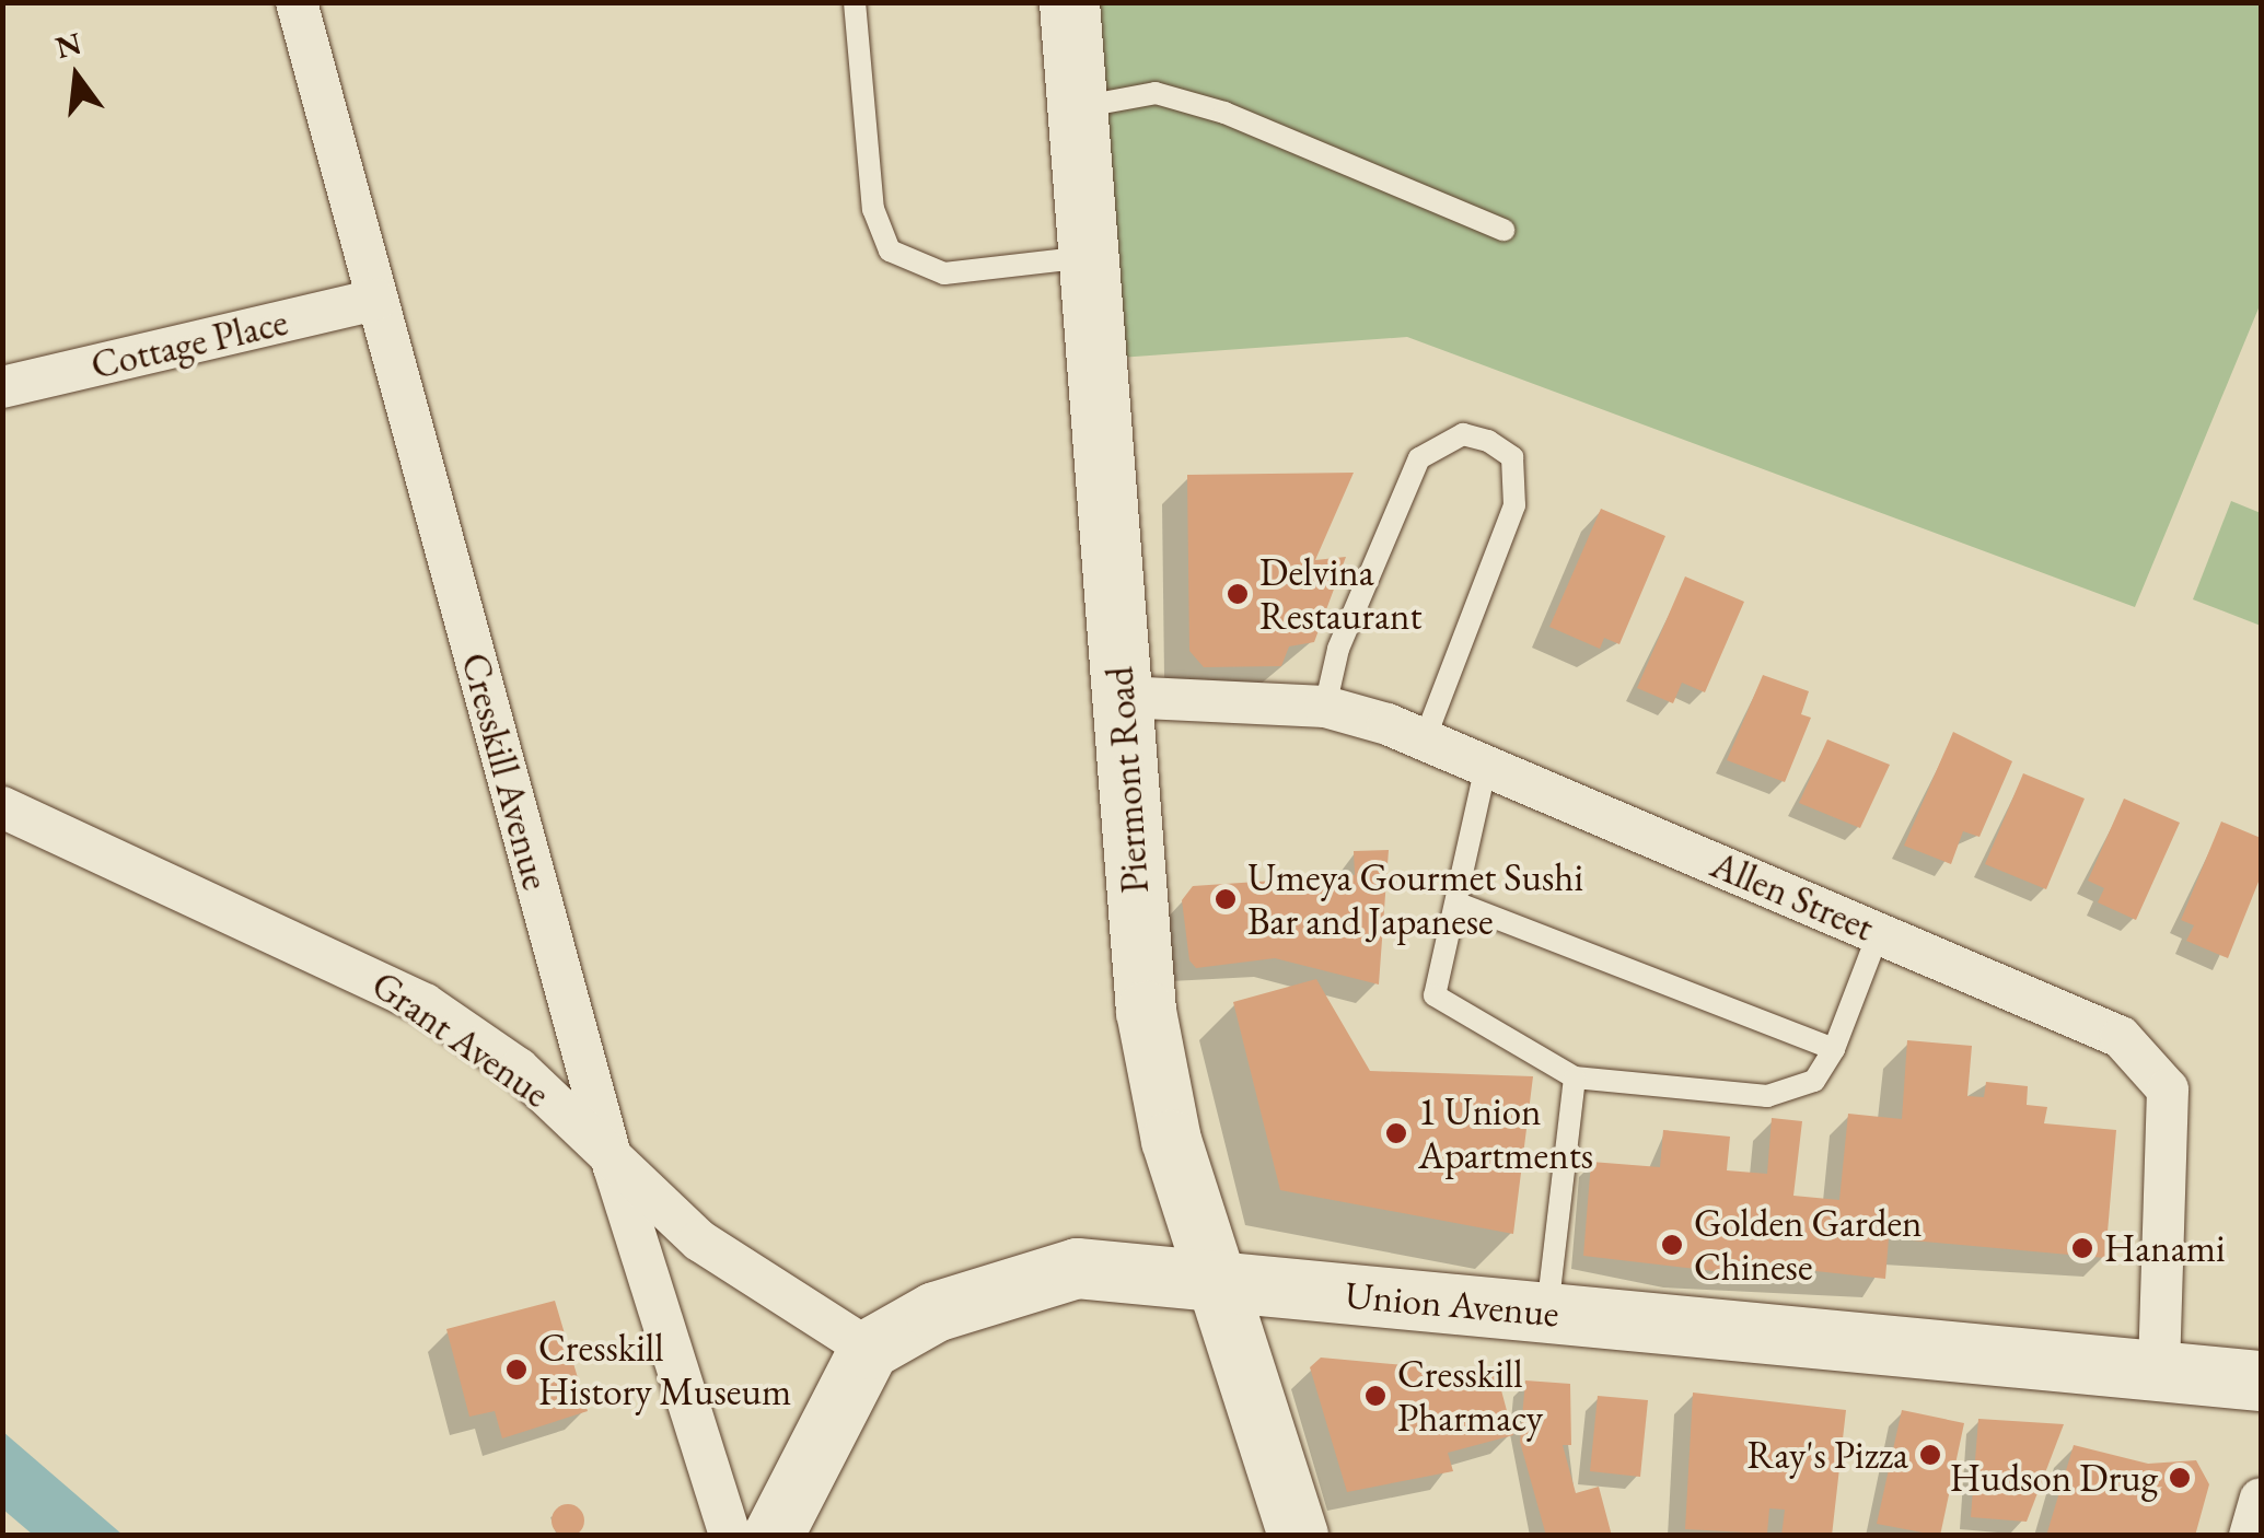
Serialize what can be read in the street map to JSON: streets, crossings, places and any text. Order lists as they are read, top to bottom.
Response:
{
  "streets": {
    "main road": ["Piermont Road", "Union Avenue"],
    "street": [
      "Cottage Place",
      "Cresskill Avenue",
      "Allen Street",
      "Grant Avenue"
    ]
  },
  "crossings": [
    ["Cottage Place", "Cresskill Avenue"],
    ["Cresskill Avenue", "Grant Avenue"],
    ["Piermont Road", "Allen Street"],
    ["Piermont Road", "Union Avenue"],
    ["Allen Street", "Union Avenue"],
    ["Grant Avenue", "Union Avenue"]
  ],
  "places": [
    "Delvina Restaurant",
    "Umeya Gourmet Sushi Bar and Japanese",
    "1 Union Apartments",
    "Golden Garden Chinese",
    "Hanami",
    "Cresskill History Museum",
    "Cresskill Pharmacy",
    "Ray's Pizza",
    "Hudson Drug"
  ],
  "north": "top"
}
